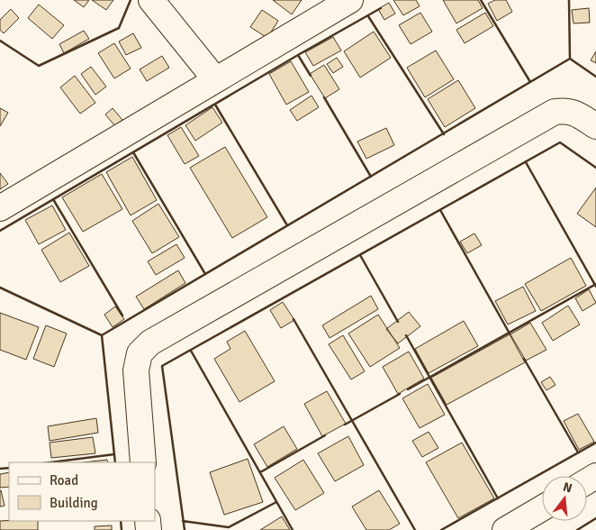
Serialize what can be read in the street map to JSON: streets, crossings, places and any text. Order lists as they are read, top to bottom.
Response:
{
  "legend": ["Road", "Building"],
  "north": "top"
}
